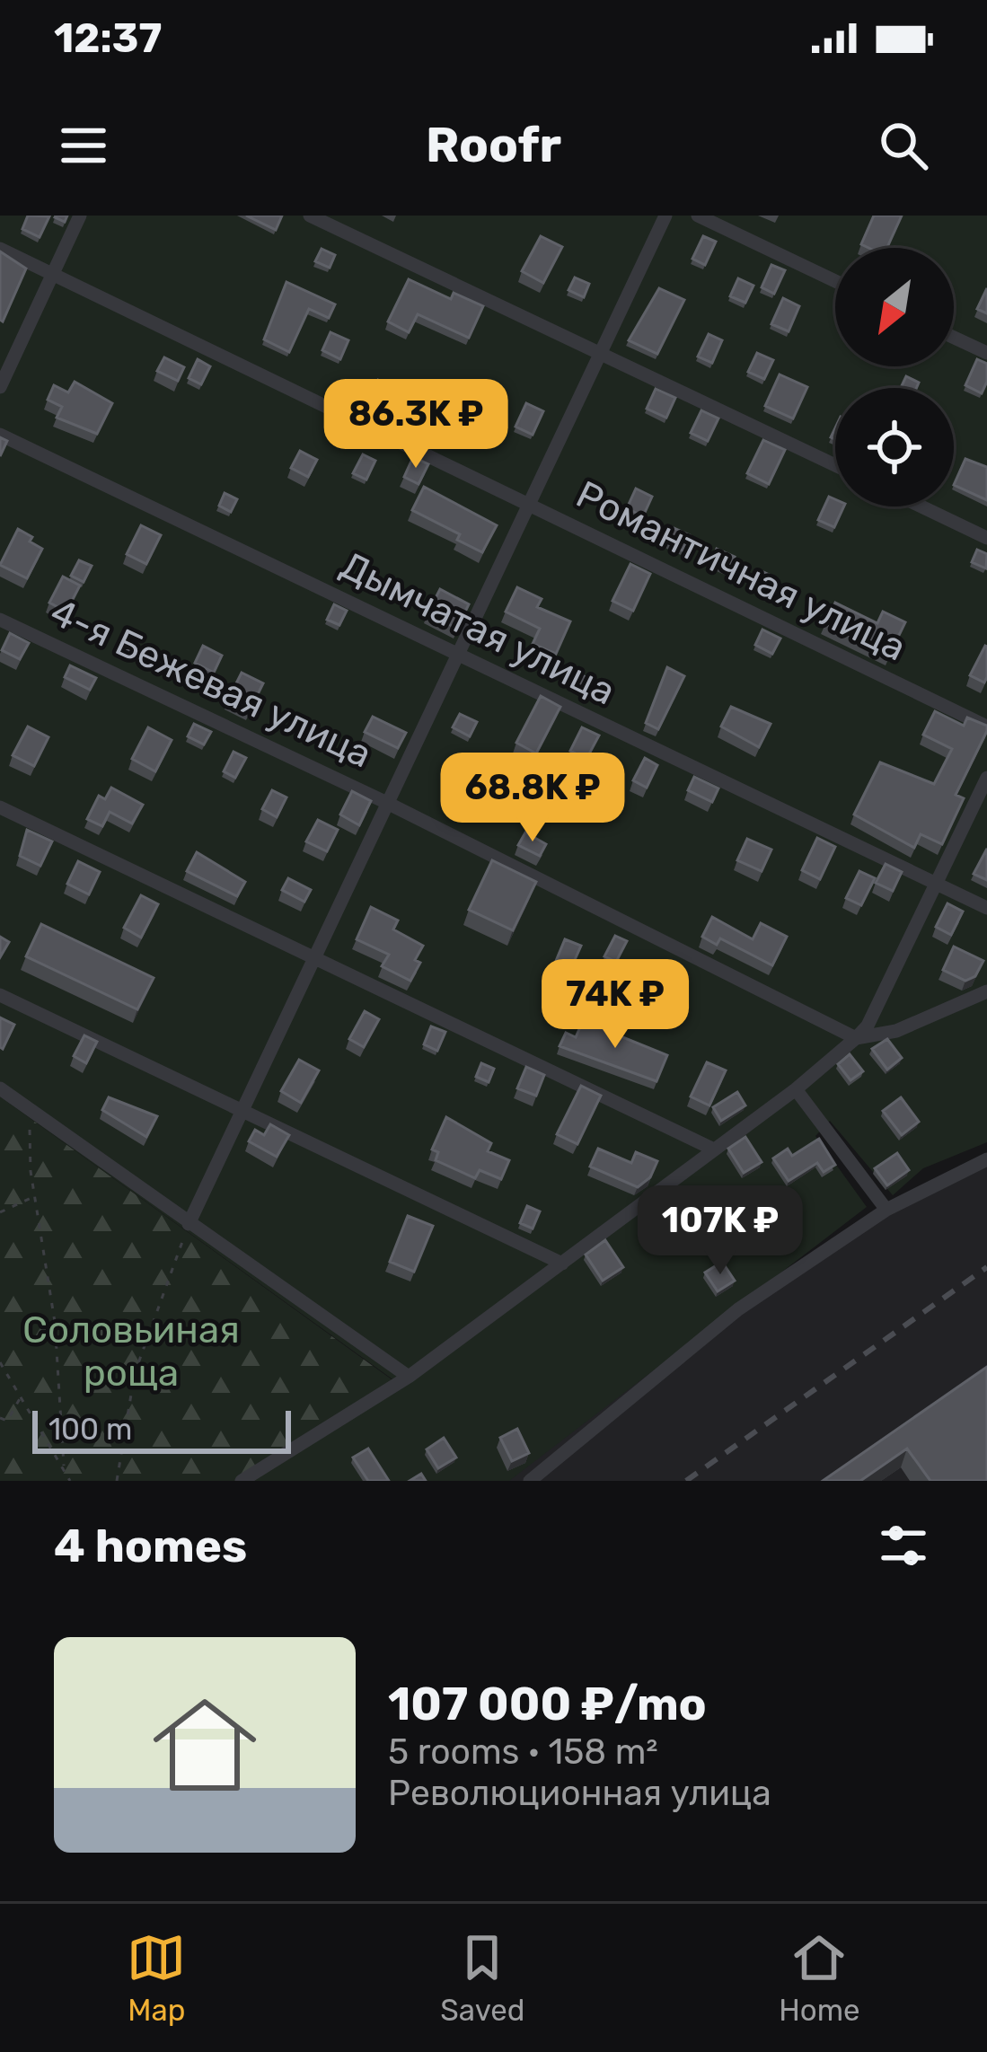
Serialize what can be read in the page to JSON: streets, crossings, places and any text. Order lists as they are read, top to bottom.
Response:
{
  "streets": {
    "street": ["Романтичная улица", "Дымчатая улица", "4-я Бежевая улица"]
  },
  "parks": ["Соловьиная роща"],
  "scale_bar": "100 m",
  "north": "bottom left",
  "page": {
    "status": "12:37",
    "header": "Roofr",
    "price": [
      "86.3K ₽",
      "68.8K ₽",
      "74K ₽",
      "107K ₽"
    ],
    "scale": "100 m",
    "heading": "4 homes",
    "list": [
      {
        "name": "107 000 ₽/mo",
        "note": "5 rooms · 158 m² · Революционная улица"
      }
    ],
    "tabs": ["Map", "Saved", "Home"]
  }
}
